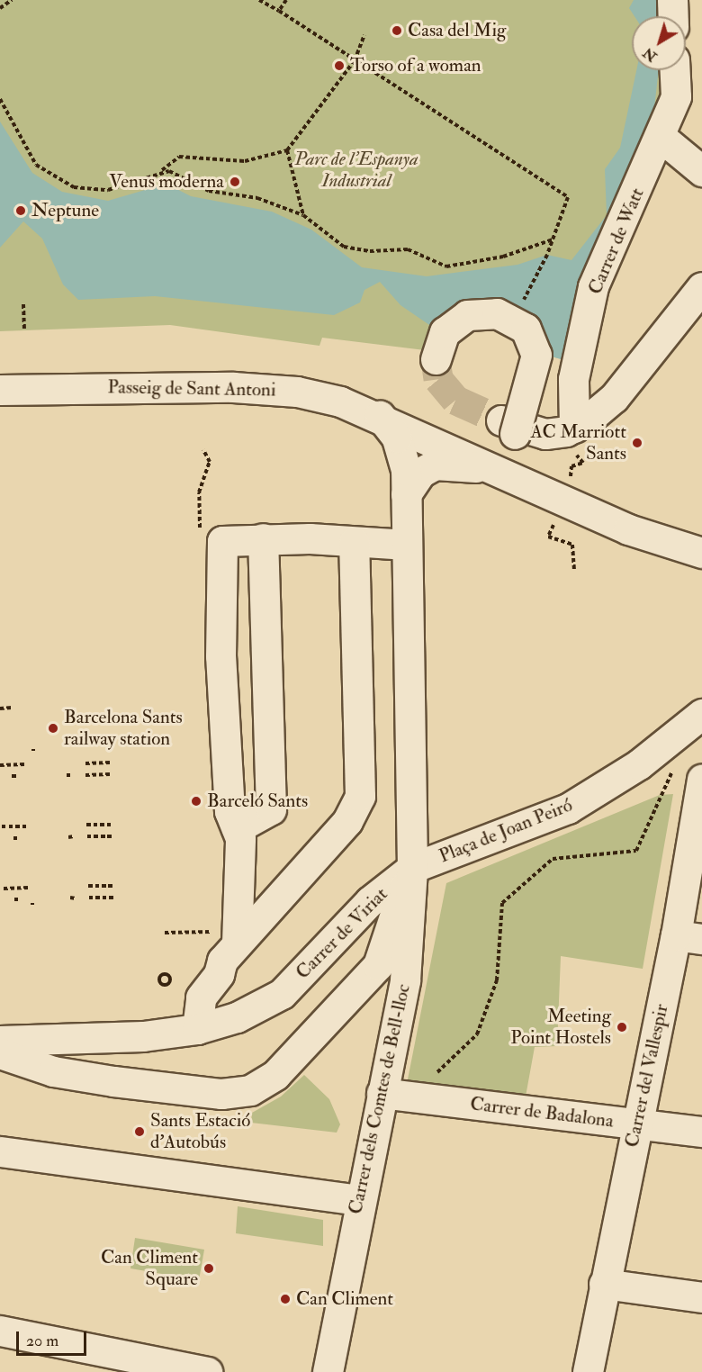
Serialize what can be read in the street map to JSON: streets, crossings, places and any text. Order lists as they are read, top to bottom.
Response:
{
  "streets": {
    "street": [
      "Carrer de Watt",
      "Passeig de Sant Antoni",
      "Plaça de Joan Peiró",
      "Carrer de Viriat",
      "Carrer del Vallespir",
      "Carrer dels Comtes de Bell-lloc",
      "Carrer de Badalona"
    ]
  },
  "crossings": [
    ["Plaça de Joan Peiró", "Carrer de Viriat"],
    ["Plaça de Joan Peiró", "Carrer dels Comtes de Bell-lloc"],
    ["Carrer de Viriat", "Carrer dels Comtes de Bell-lloc"],
    ["Carrer del Vallespir", "Carrer de Badalona"],
    ["Carrer dels Comtes de Bell-lloc", "Carrer de Badalona"]
  ],
  "parks": ["Parc de l'Espanya Industrial"],
  "places": [
    "Casa del Mig",
    "Torso of a woman",
    "Venus moderna",
    "Neptune",
    "AC Marriott Sants",
    "Barcelona Sants railway station",
    "Barceló Sants",
    "Meeting Point Hostels",
    "Sants Estació d'Autobús",
    "Can Climent Square",
    "Can Climent"
  ],
  "scale_bar": "20 m",
  "north": "bottom left"
}
